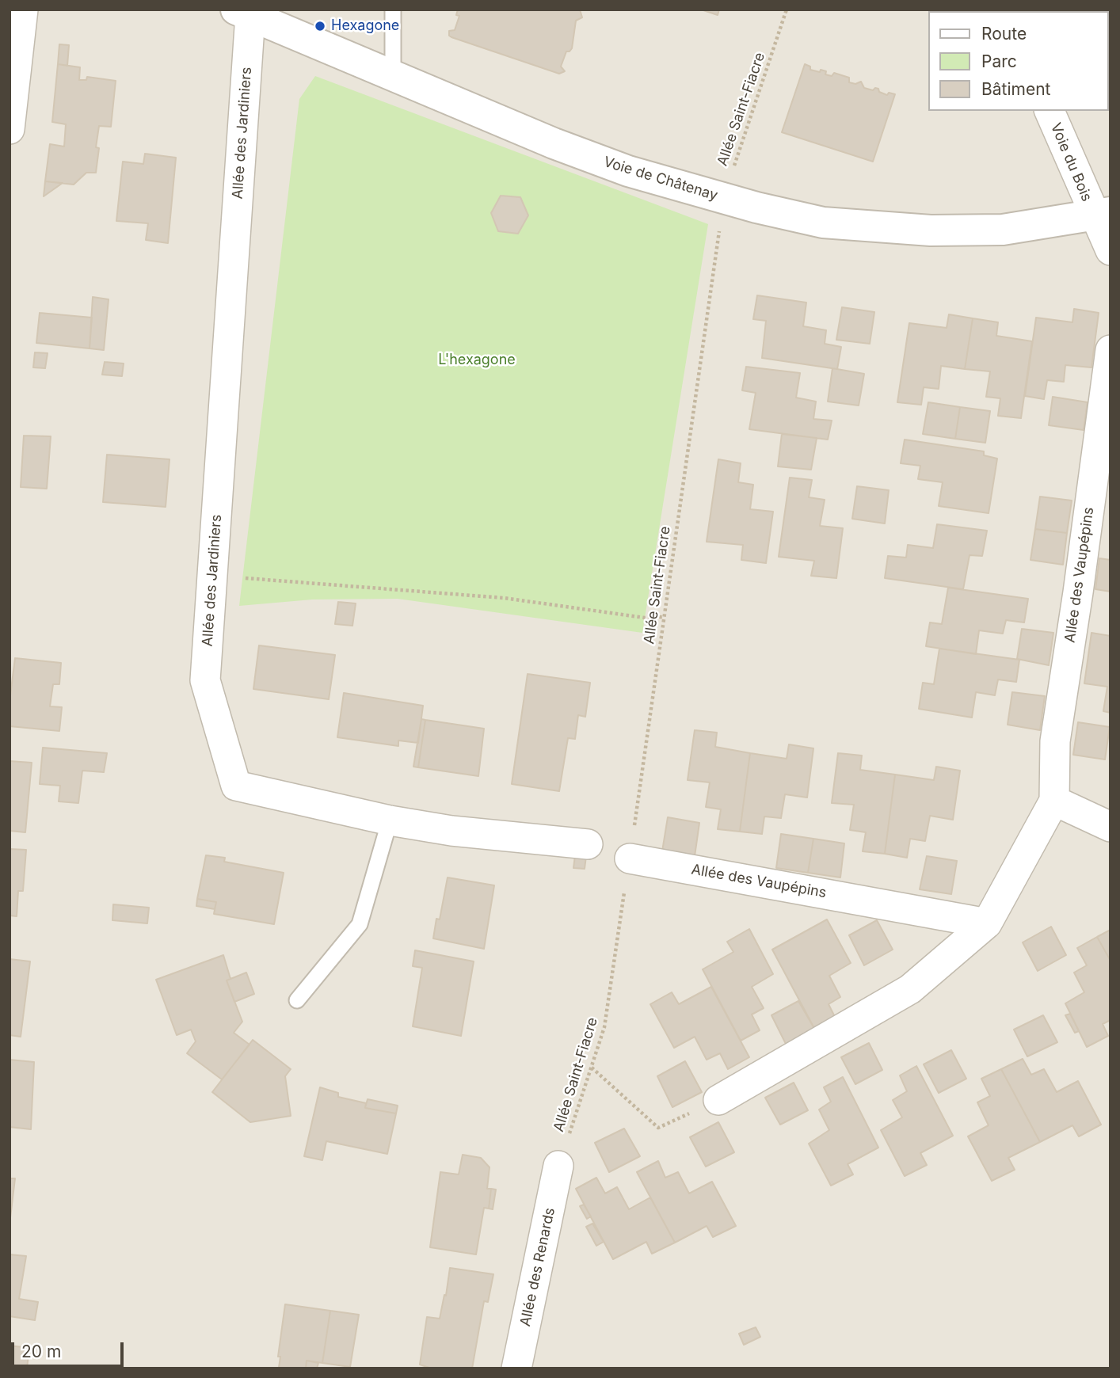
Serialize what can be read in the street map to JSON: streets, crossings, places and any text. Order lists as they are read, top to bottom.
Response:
{
  "streets": {
    "street": [
      "Allée des Jardiniers",
      "Voie du Bois",
      "Voie de Châtenay",
      "Allée des Vaupépins",
      "Allée des Renards"
    ],
    "path": ["Allée Saint-Fiacre"]
  },
  "crossings": [
    ["Allée Saint-Fiacre", "Voie de Châtenay"],
    ["Allée Saint-Fiacre", "Allée des Vaupépins"],
    ["Allée Saint-Fiacre", "Allée des Renards"],
    ["Allée des Jardiniers", "Voie de Châtenay"],
    ["Voie du Bois", "Voie de Châtenay"]
  ],
  "parks": ["L'hexagone"],
  "places": ["Hexagone"],
  "legend": ["Route", "Parc", "Bâtiment"],
  "scale_bar": "20 m"
}
